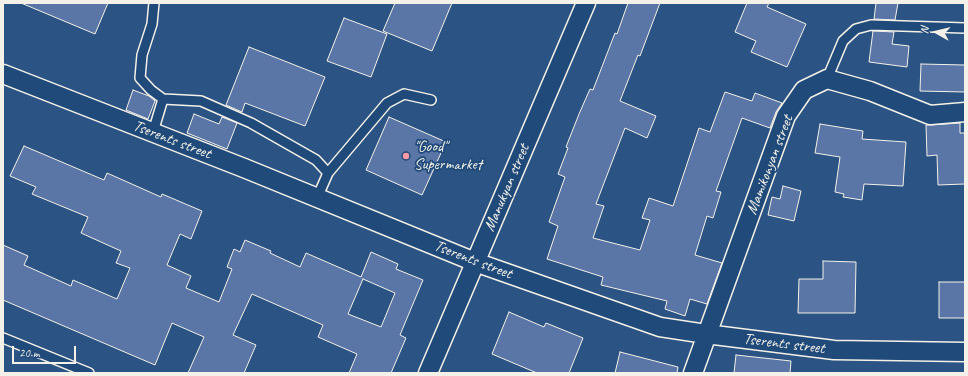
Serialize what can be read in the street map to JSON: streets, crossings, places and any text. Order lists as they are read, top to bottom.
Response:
{
  "streets": {
    "street": ["Tserents street", "Mamikonyan street", "Manukyan street"]
  },
  "crossings": [
    ["Tserents street", "Mamikonyan street"],
    ["Tserents street", "Manukyan street"]
  ],
  "places": ["\"Good\" Supermarket"],
  "scale_bar": "20 m",
  "north": "left"
}
